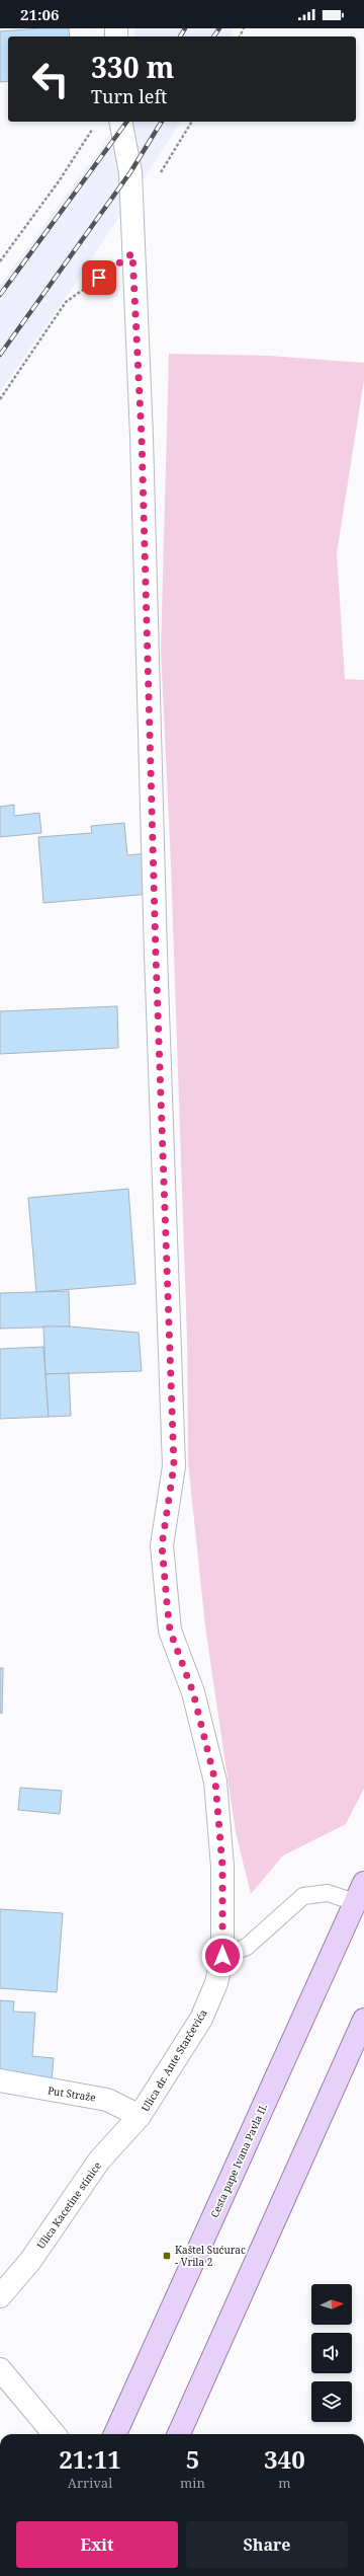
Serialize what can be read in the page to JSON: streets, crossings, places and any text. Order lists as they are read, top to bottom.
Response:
{
  "streets": {
    "main road": ["Cesta pape Ivana Pavla II."],
    "street": ["Ulica dr. Ante Starčevića", "Put Straže", "Ulica Kacetine stinice"]
  },
  "crossings": [
    ["Ulica dr. Ante Starčevića", "Put Straže"],
    ["Ulica dr. Ante Starčevića", "Ulica Kacetine stinice"],
    ["Put Straže", "Ulica Kacetine stinice"]
  ],
  "places": {
    "transit": ["Kaštel Sućurac - Vrila 2"]
  },
  "north": "right",
  "page": {
    "status": "21:06",
    "turn": ["330 m", "Turn left"],
    "eta": [
      "21:11",
      "Arrival",
      "5",
      "min",
      "340",
      "m"
    ],
    "buttons": ["Exit", "Share"]
  }
}
